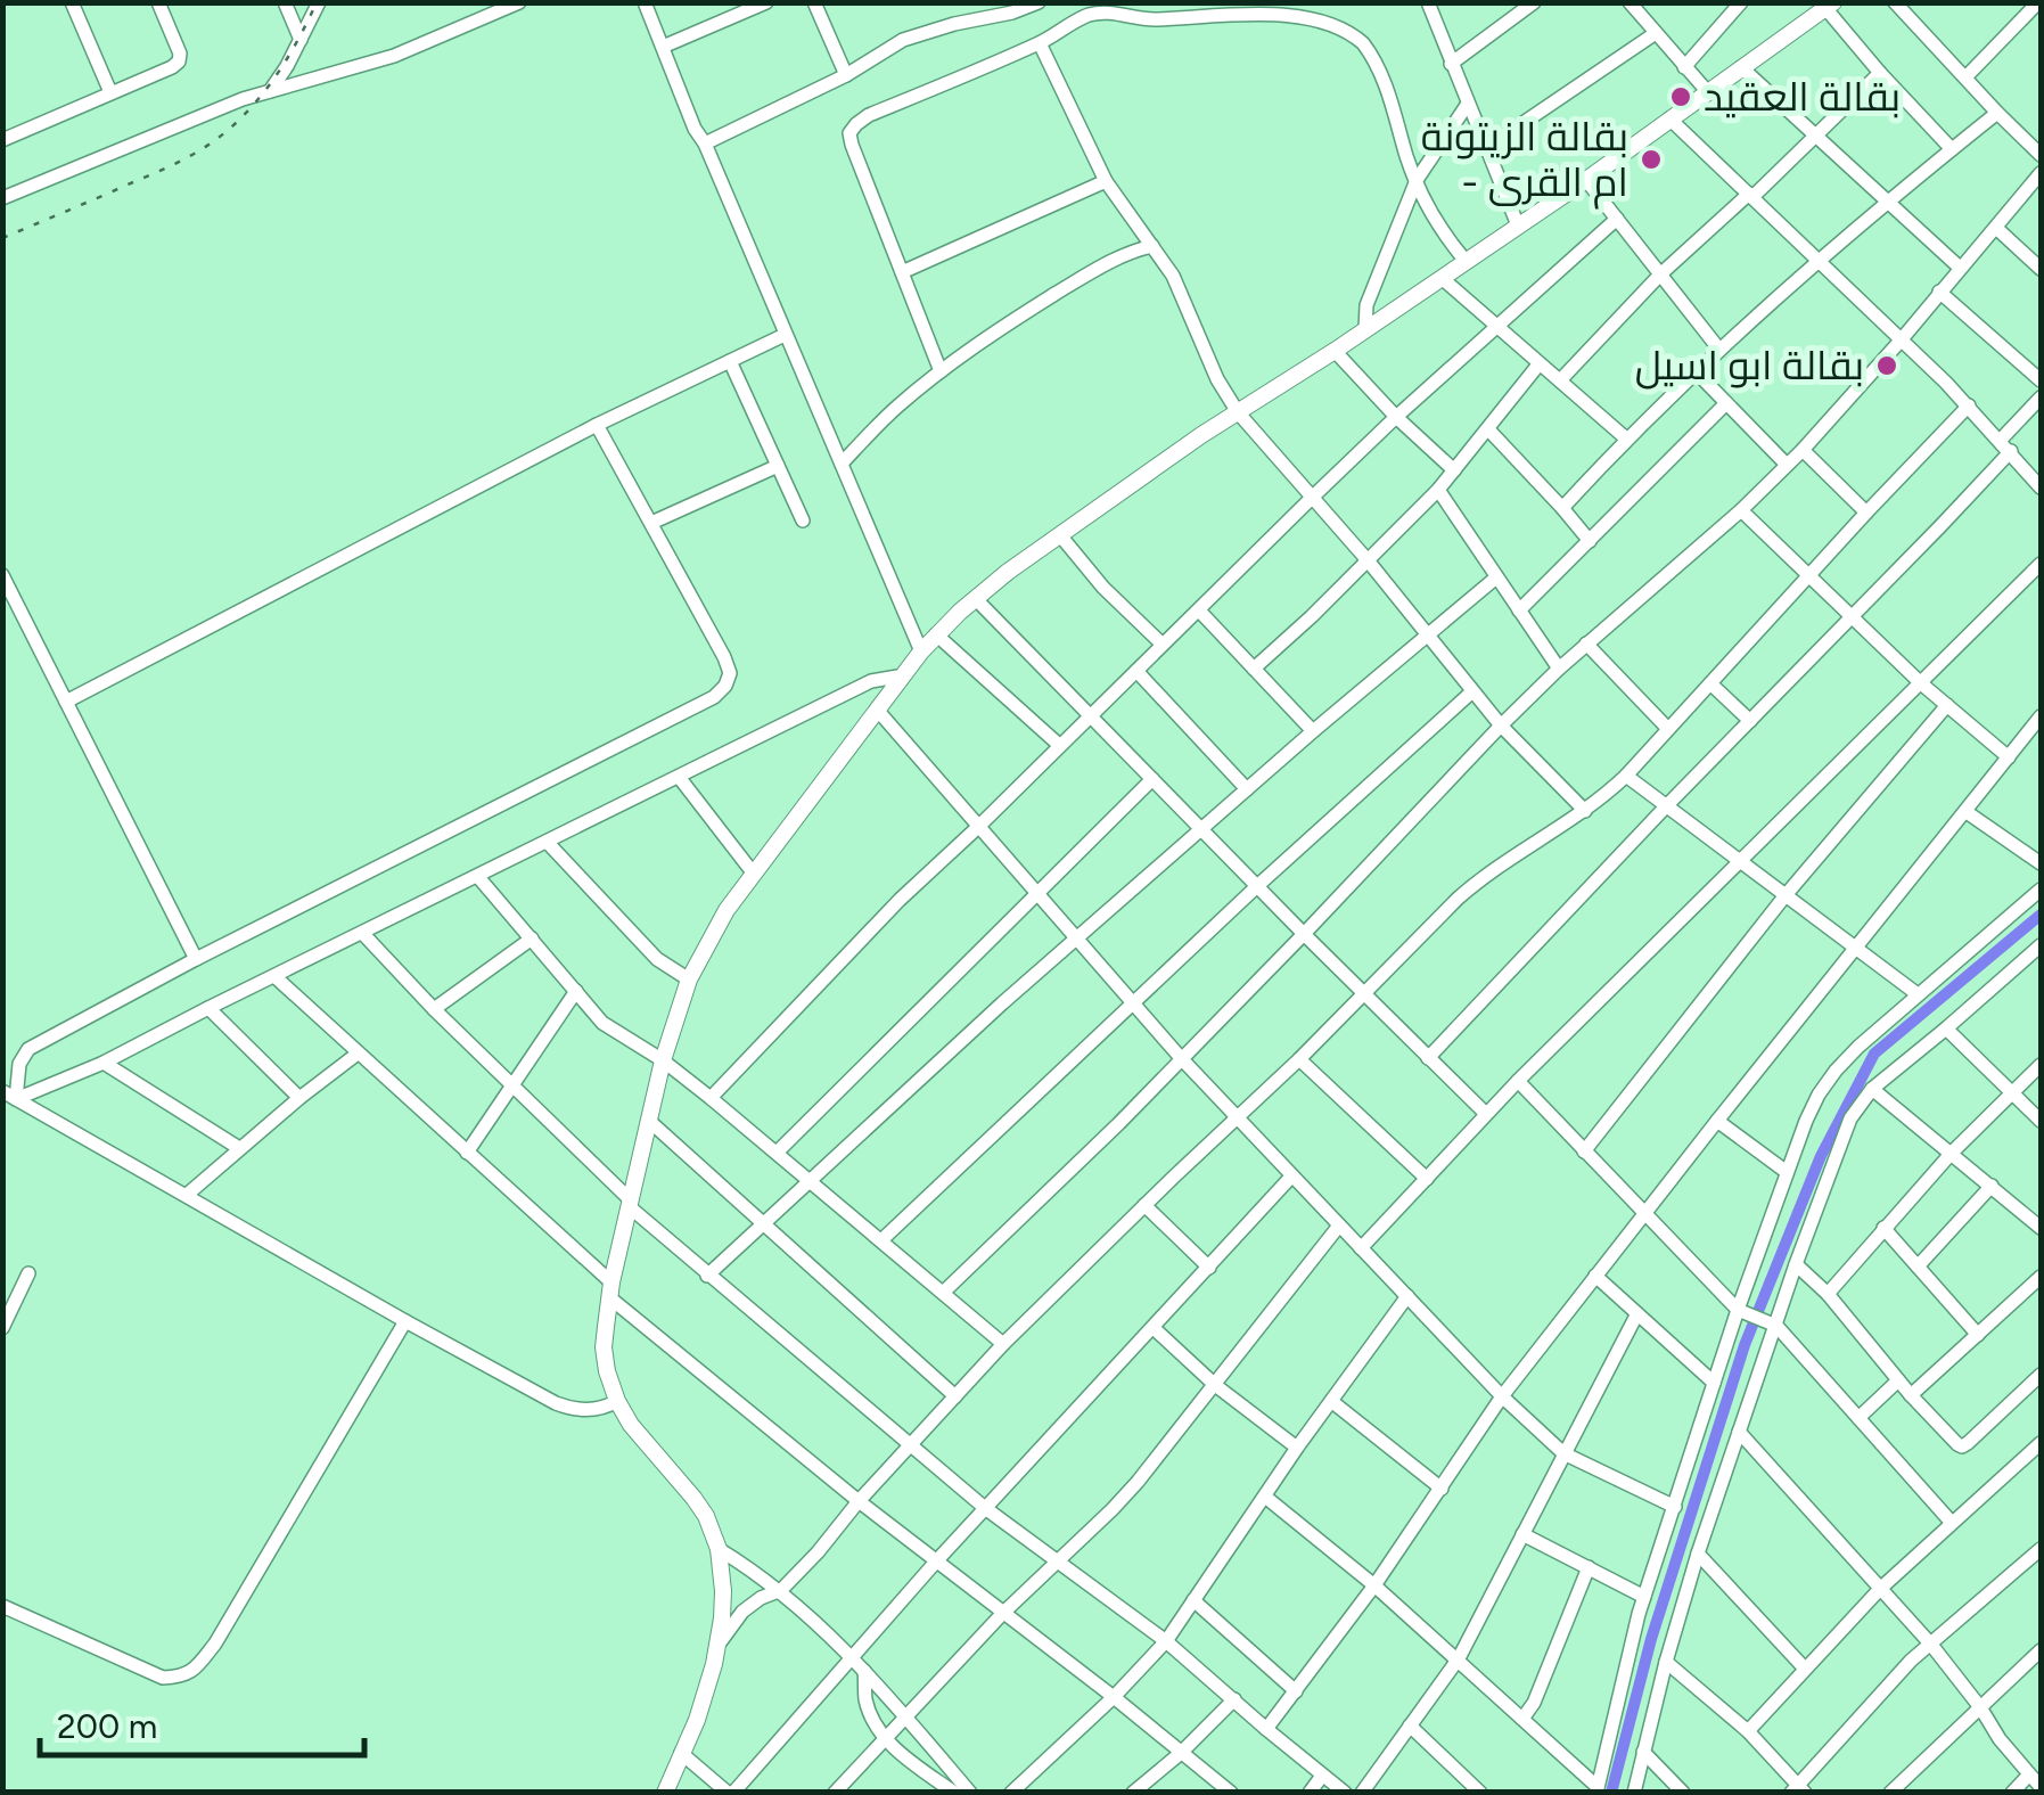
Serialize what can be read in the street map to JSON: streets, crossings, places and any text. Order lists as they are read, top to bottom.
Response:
{
  "places": ["بقالة العقيد", "بقالة الزيتونة - ام القرى", "بقالة ابو اسيل"],
  "scale_bar": "200 m"
}
